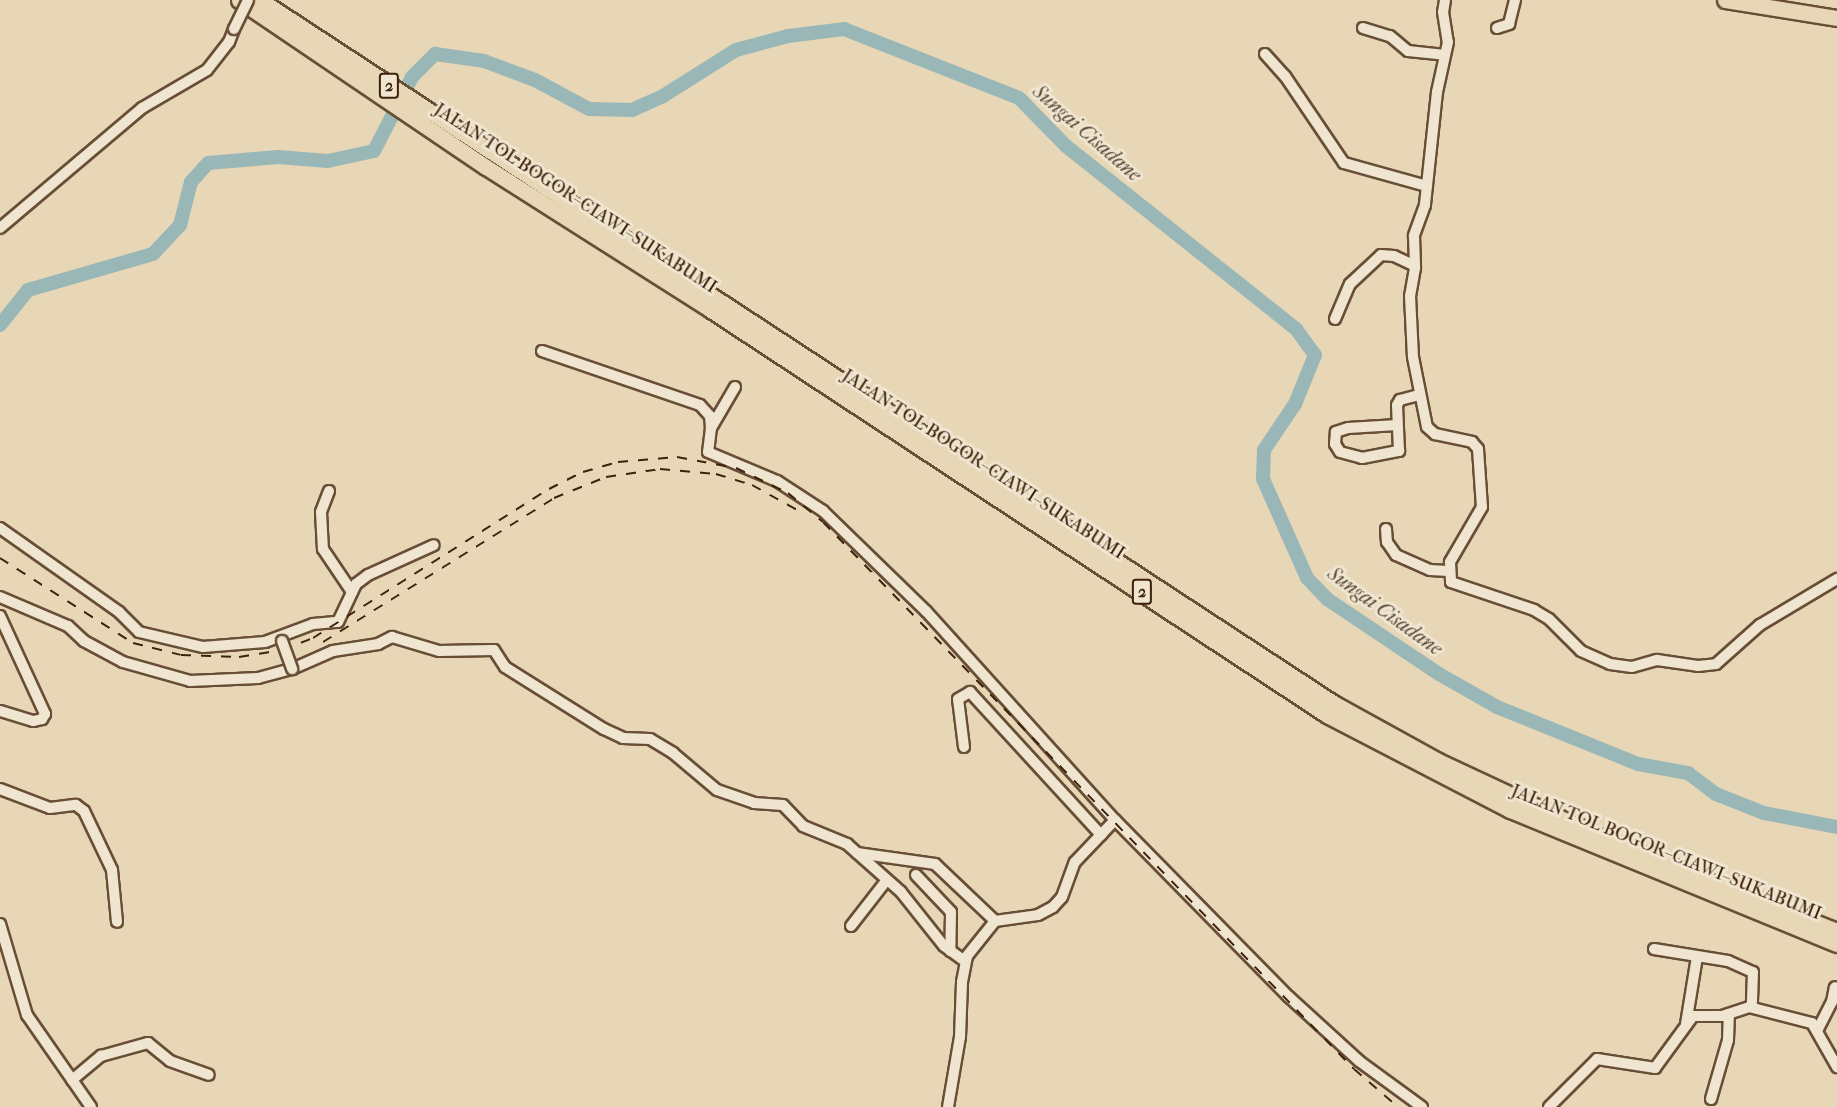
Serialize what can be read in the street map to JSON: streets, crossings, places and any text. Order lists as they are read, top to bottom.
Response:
{
  "streets": {
    "highway": ["2", "JALAN TOL BOGOR–CIAWI–SUKABUMI"]
  },
  "water": ["Sungai Cisadane"]
}
